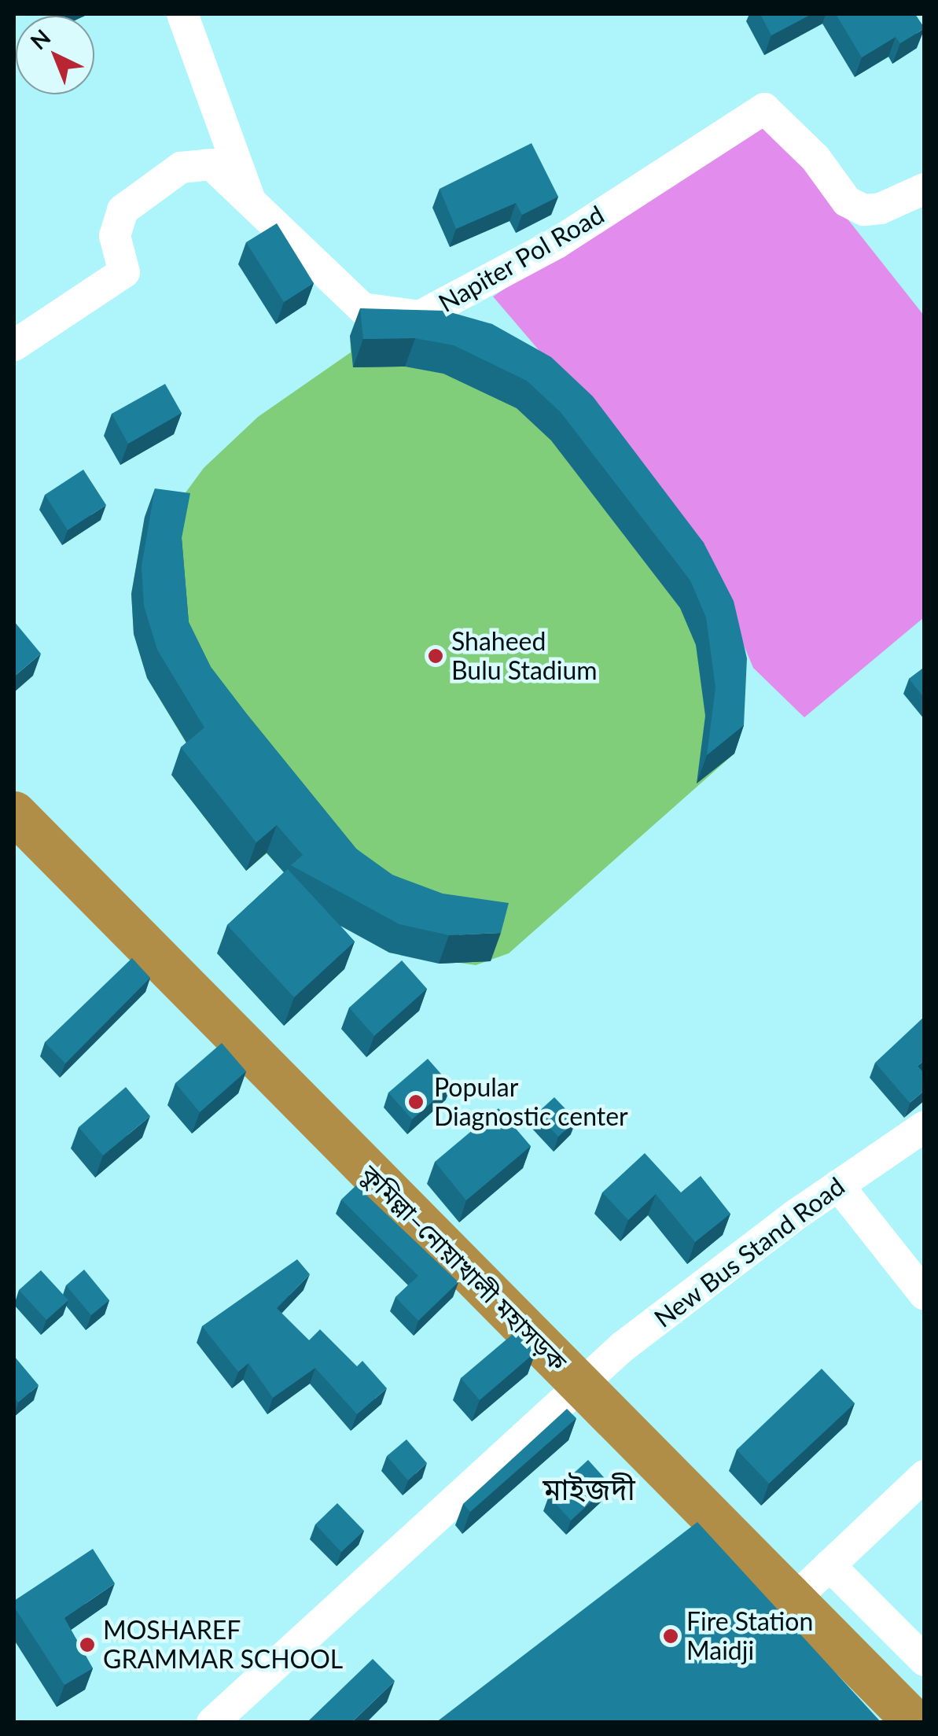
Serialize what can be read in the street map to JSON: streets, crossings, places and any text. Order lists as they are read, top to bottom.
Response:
{
  "streets": {
    "highway": ["কুমিল্লা–নোয়াখালী মহাসড়ক"],
    "street": ["Napiter Pol Road", "New Bus Stand Road"]
  },
  "crossings": [
    ["New Bus Stand Road", "কুমিল্লা–নোয়াখালী মহাসড়ক"]
  ],
  "districts": ["মাইজদী"],
  "places": [
    "Shaheed Bulu Stadium",
    "Popular Diagnostic center",
    "Fire Station Maidji",
    "MOSHAREF GRAMMAR SCHOOL"
  ],
  "north": "top left"
}
